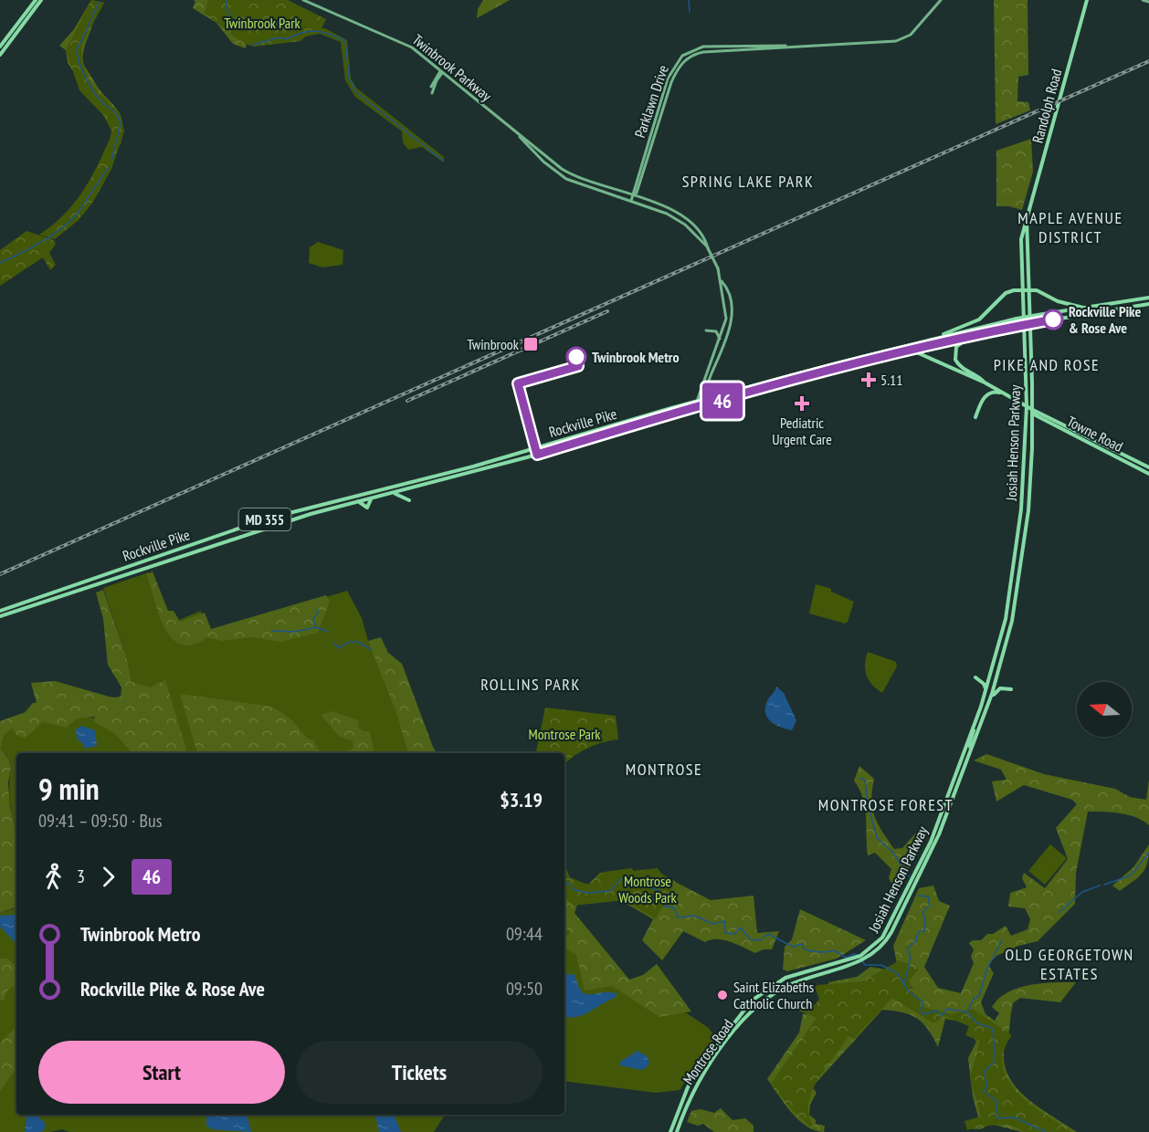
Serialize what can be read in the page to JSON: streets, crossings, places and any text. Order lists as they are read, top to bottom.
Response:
{
  "streets": {
    "main road": [
      "Twinbrook Parkway",
      "Parklawn Drive",
      "Randolph Road",
      "Rockville Pike",
      "Towne Road",
      "Josiah Henson Parkway",
      "MD 355",
      "Montrose Road"
    ]
  },
  "crossings": [
    ["Twinbrook Parkway", "Parklawn Drive"],
    ["Twinbrook Parkway", "Rockville Pike"],
    ["Randolph Road", "Josiah Henson Parkway"],
    ["Rockville Pike", "Towne Road"],
    ["Towne Road", "Josiah Henson Parkway"],
    ["Josiah Henson Parkway", "Montrose Road"]
  ],
  "districts": [
    "SPRING LAKE PARK",
    "MAPLE AVENUE DISTRICT",
    "PIKE AND ROSE",
    "ROLLINS PARK",
    "MONTROSE",
    "MONTROSE FOREST",
    "OLD GEORGETOWN ESTATES"
  ],
  "parks": ["Twinbrook Park", "Montrose Park", "Montrose Woods Park"],
  "places": {
    "other": ["Rockville Pike & Rose Ave", "Twinbrook Metro", "Saint Elizabeths Catholic Church"],
    "transit": ["Twinbrook"],
    "health": ["5.11", "Pediatric Urgent Care"]
  },
  "lines": ["bus line 46"],
  "north": "left",
  "page": {
    "on_map": "46",
    "heading": ["9 min", "09:41 – 09:50 · Bus", "$3.19"],
    "legs": ["3", "46"],
    "list": [
      {
        "name": "Twinbrook Metro",
        "value": "09:44"
      },
      {
        "name": "Rockville Pike & Rose Ave",
        "value": "09:50"
      }
    ],
    "buttons": ["Start", "Tickets"]
  }
}
